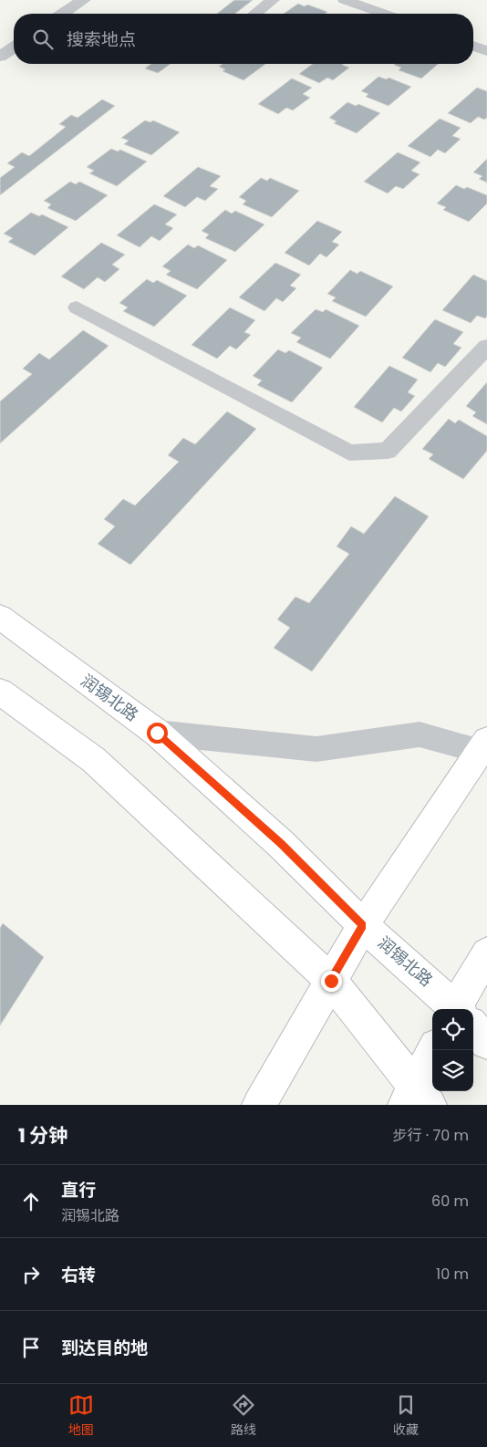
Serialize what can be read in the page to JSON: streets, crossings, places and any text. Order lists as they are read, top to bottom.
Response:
{
  "streets": {
    "main road": ["润锡北路"]
  },
  "page": {
    "search": "搜索地点",
    "heading": ["1 分钟", "步行 · 70 m"],
    "list": [
      ["直行", "润锡北路", "60 m"],
      ["右转", "10 m"],
      "到达目的地"
    ],
    "nav": ["地图", "路线", "收藏"]
  }
}
